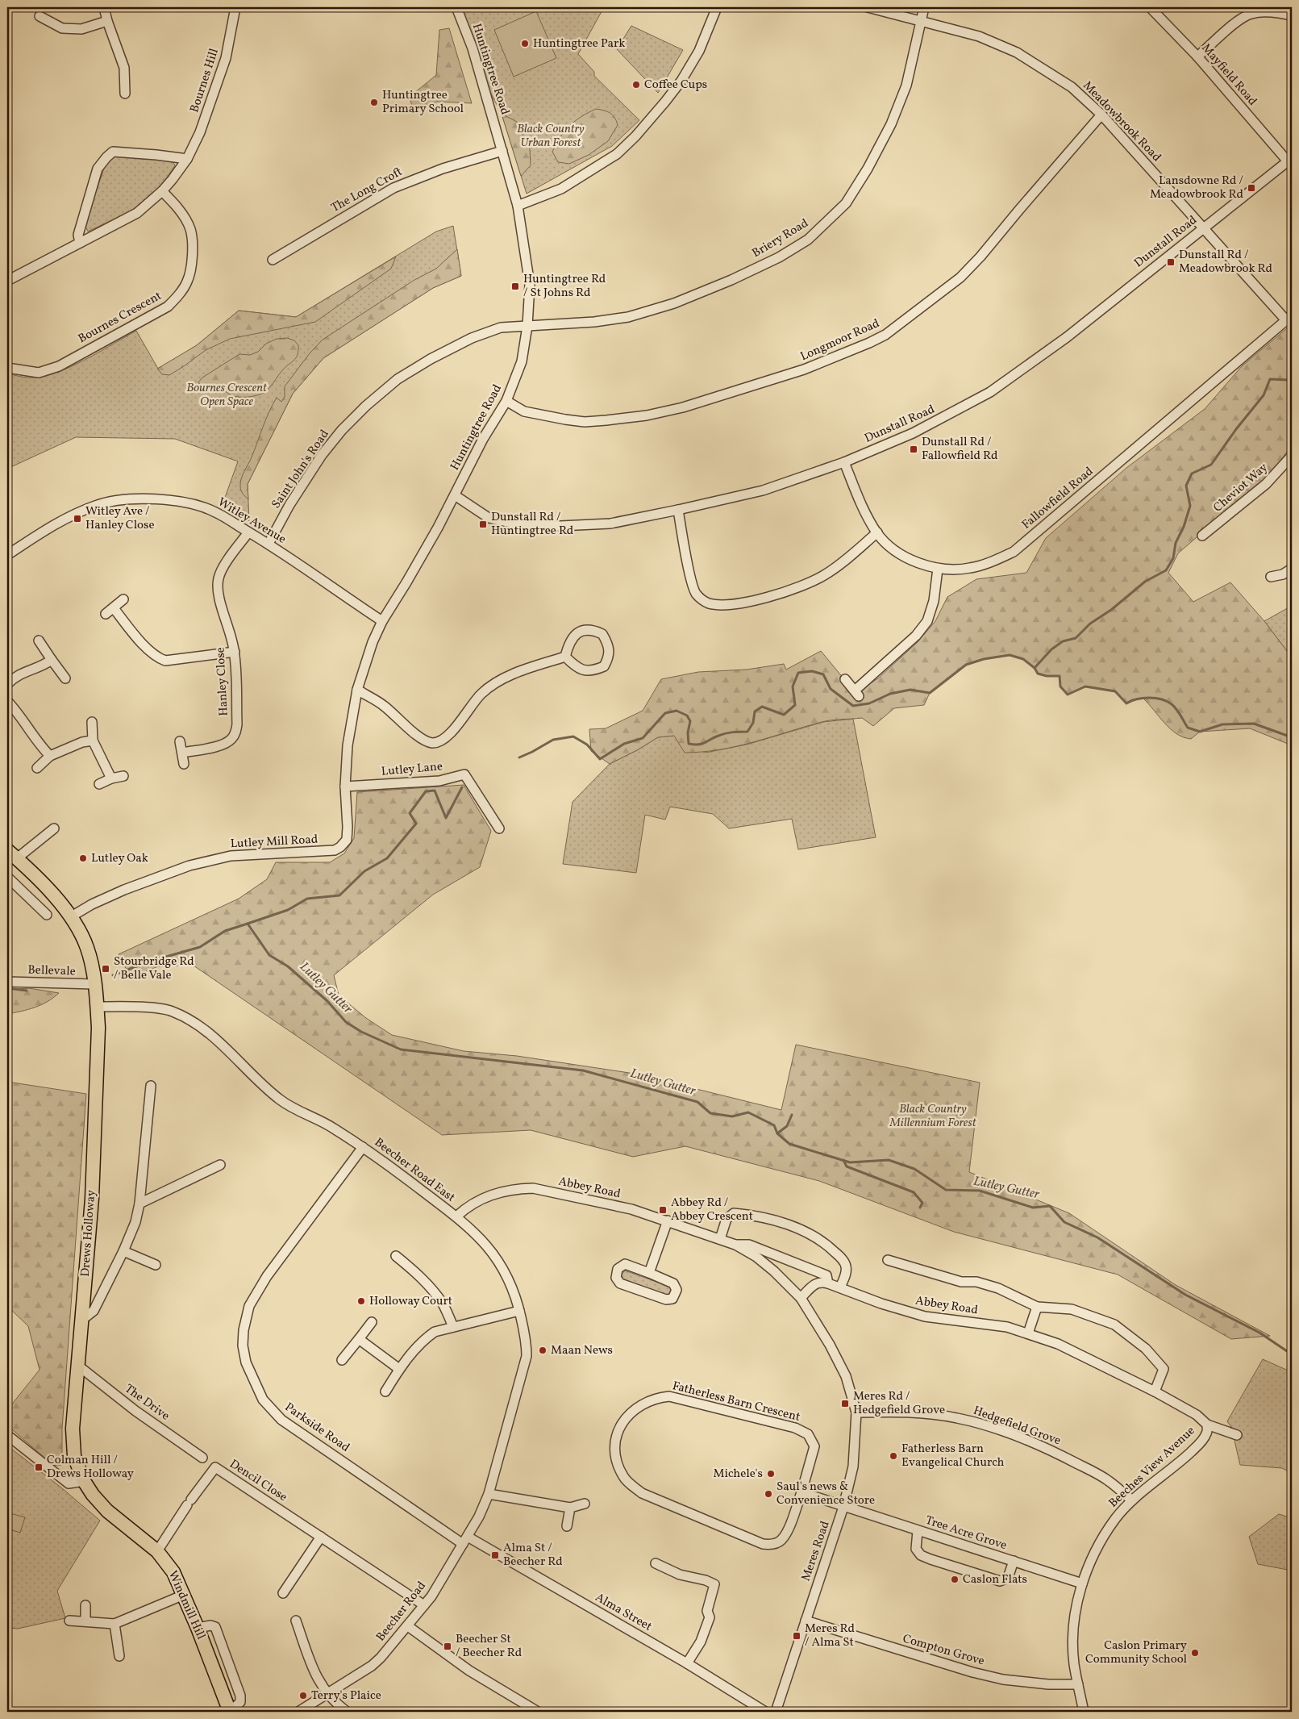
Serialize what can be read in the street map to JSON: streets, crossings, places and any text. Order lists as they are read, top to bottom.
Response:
{
  "streets": {
    "highway": ["Drews Holloway", "Windmill Hill"],
    "street": [
      "Huntingtree Road",
      "Mayfield Road",
      "Bournes Hill",
      "Meadowbrook Road",
      "The Long Croft",
      "Briery Road",
      "Dunstall Road",
      "Bournes Crescent",
      "Longmoor Road",
      "Saint John's Road",
      "Cheviot Way",
      "Fallowfield Road",
      "Witley Avenue",
      "Hanley Close",
      "Lutley Lane",
      "Lutley Mill Road",
      "Bellevale",
      "Beecher Road East",
      "Abbey Road",
      "Fatherless Barn Crescent",
      "The Drive",
      "Hedgefield Grove",
      "Parkside Road",
      "Beeches View Avenue",
      "Dencil Close",
      "Tree Acre Grove",
      "Meres Road",
      "Beecher Road",
      "Alma Street",
      "Compton Grove"
    ]
  },
  "crossings": [
    ["Huntingtree Road", "The Long Croft"],
    ["Huntingtree Road", "Briery Road"],
    ["Huntingtree Road", "Dunstall Road"],
    ["Huntingtree Road", "Longmoor Road"],
    ["Huntingtree Road", "Saint John's Road"],
    ["Huntingtree Road", "Witley Avenue"],
    ["Huntingtree Road", "Lutley Lane"],
    ["Huntingtree Road", "Lutley Mill Road"],
    ["Mayfield Road", "Dunstall Road"],
    ["Bournes Hill", "Bournes Crescent"],
    ["Meadowbrook Road", "Briery Road"],
    ["Meadowbrook Road", "Dunstall Road"],
    ["Meadowbrook Road", "Longmoor Road"],
    ["Meadowbrook Road", "Fallowfield Road"],
    ["Briery Road", "Saint John's Road"],
    ["Dunstall Road", "Fallowfield Road"],
    ["Saint John's Road", "Witley Avenue"],
    ["Witley Avenue", "Hanley Close"],
    ["Lutley Mill Road", "Drews Holloway"],
    ["Bellevale", "Drews Holloway"],
    ["Beecher Road East", "Abbey Road"],
    ["Beecher Road East", "Drews Holloway"],
    ["Beecher Road East", "Parkside Road"],
    ["Beecher Road East", "Beecher Road"],
    ["Abbey Road", "Beeches View Avenue"],
    ["Abbey Road", "Meres Road"],
    ["Drews Holloway", "The Drive"],
    ["Drews Holloway", "Windmill Hill"],
    ["Hedgefield Grove", "Beeches View Avenue"],
    ["Hedgefield Grove", "Meres Road"],
    ["Parkside Road", "Beecher Road"],
    ["Parkside Road", "Alma Street"],
    ["Beeches View Avenue", "Tree Acre Grove"],
    ["Beeches View Avenue", "Compton Grove"],
    ["Dencil Close", "Windmill Hill"],
    ["Dencil Close", "Beecher Road"],
    ["Tree Acre Grove", "Meres Road"],
    ["Meres Road", "Compton Grove"],
    ["Beecher Road", "Alma Street"]
  ],
  "water": ["Lutley Gutter"],
  "parks": ["Black Country Urban Forest", "Bournes Crescent Open Space", "Black Country Millennium Forest"],
  "places": {
    "other": [
      "Huntingtree Park",
      "Coffee Cups",
      "Huntingtree Primary School",
      "Lutley Oak",
      "Holloway Court",
      "Maan News",
      "Fatherless Barn Evangelical Church",
      "Michele's",
      "Saul's news & Convenience Store",
      "Caslon Flats",
      "Caslon Primary Community School",
      "Terry's Plaice"
    ],
    "transit": [
      "Lansdowne Rd / Meadowbrook Rd",
      "Dunstall Rd / Meadowbrook Rd",
      "Huntingtree Rd / St Johns Rd",
      "Dunstall Rd / Fallowfield Rd",
      "Witley Ave / Hanley Close",
      "Dunstall Rd / Huntingtree Rd",
      "Stourbridge Rd / Belle Vale",
      "Abbey Rd / Abbey Crescent",
      "Meres Rd / Hedgefield Grove",
      "Colman Hill / Drews Holloway",
      "Alma St / Beecher Rd",
      "Meres Rd / Alma St",
      "Beecher St / Beecher Rd"
    ]
  }
}
